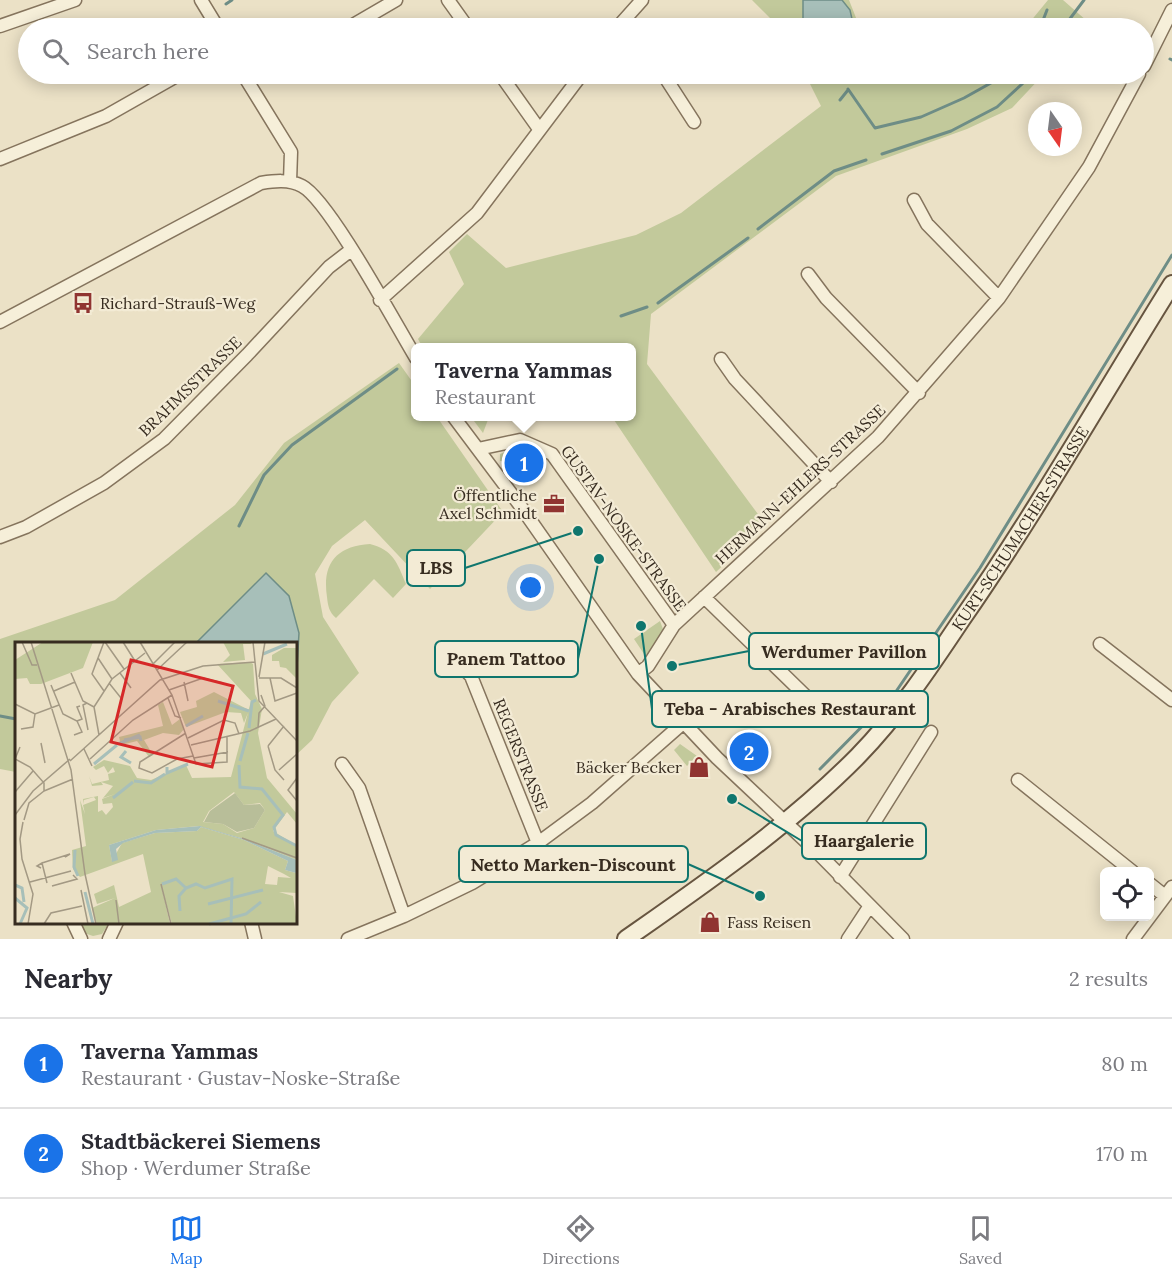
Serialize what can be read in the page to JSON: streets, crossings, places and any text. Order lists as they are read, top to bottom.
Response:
{
  "streets": {
    "street": [
      "BRAHMSSTRASSE",
      "HERMANN-EHLERS-STRASSE",
      "GUSTAV-NOSKE-STRASSE",
      "KURT-SCHUMACHER-STRASSE",
      "REGERSTRASSE"
    ]
  },
  "crossings": [
    ["HERMANN-EHLERS-STRASSE", "GUSTAV-NOSKE-STRASSE"]
  ],
  "places": {
    "bus stop": ["Richard-Strauß-Weg"],
    "office": ["Öffentliche Axel Schmidt"],
    "other": [
      "LBS",
      "Panem Tattoo",
      "Teba - Arabisches Restaurant",
      "Werdumer Pavillon",
      "Haargalerie",
      "Netto Marken-Discount"
    ],
    "shop": ["Bäcker Becker", "Fass Reisen"]
  },
  "north": "bottom",
  "page": {
    "search": "Search here",
    "popup": ["Taverna Yammas", "Restaurant"],
    "pins": ["1", "2"],
    "heading": ["Nearby", "2 results"],
    "list": [
      {
        "mark": "1",
        "name": "Taverna Yammas",
        "note": "Restaurant · Gustav-Noske-Straße",
        "value": "80 m"
      },
      {
        "mark": "2",
        "name": "Stadtbäckerei Siemens",
        "note": "Shop · Werdumer Straße",
        "value": "170 m"
      }
    ],
    "nav": ["Map", "Directions", "Saved"]
  }
}
